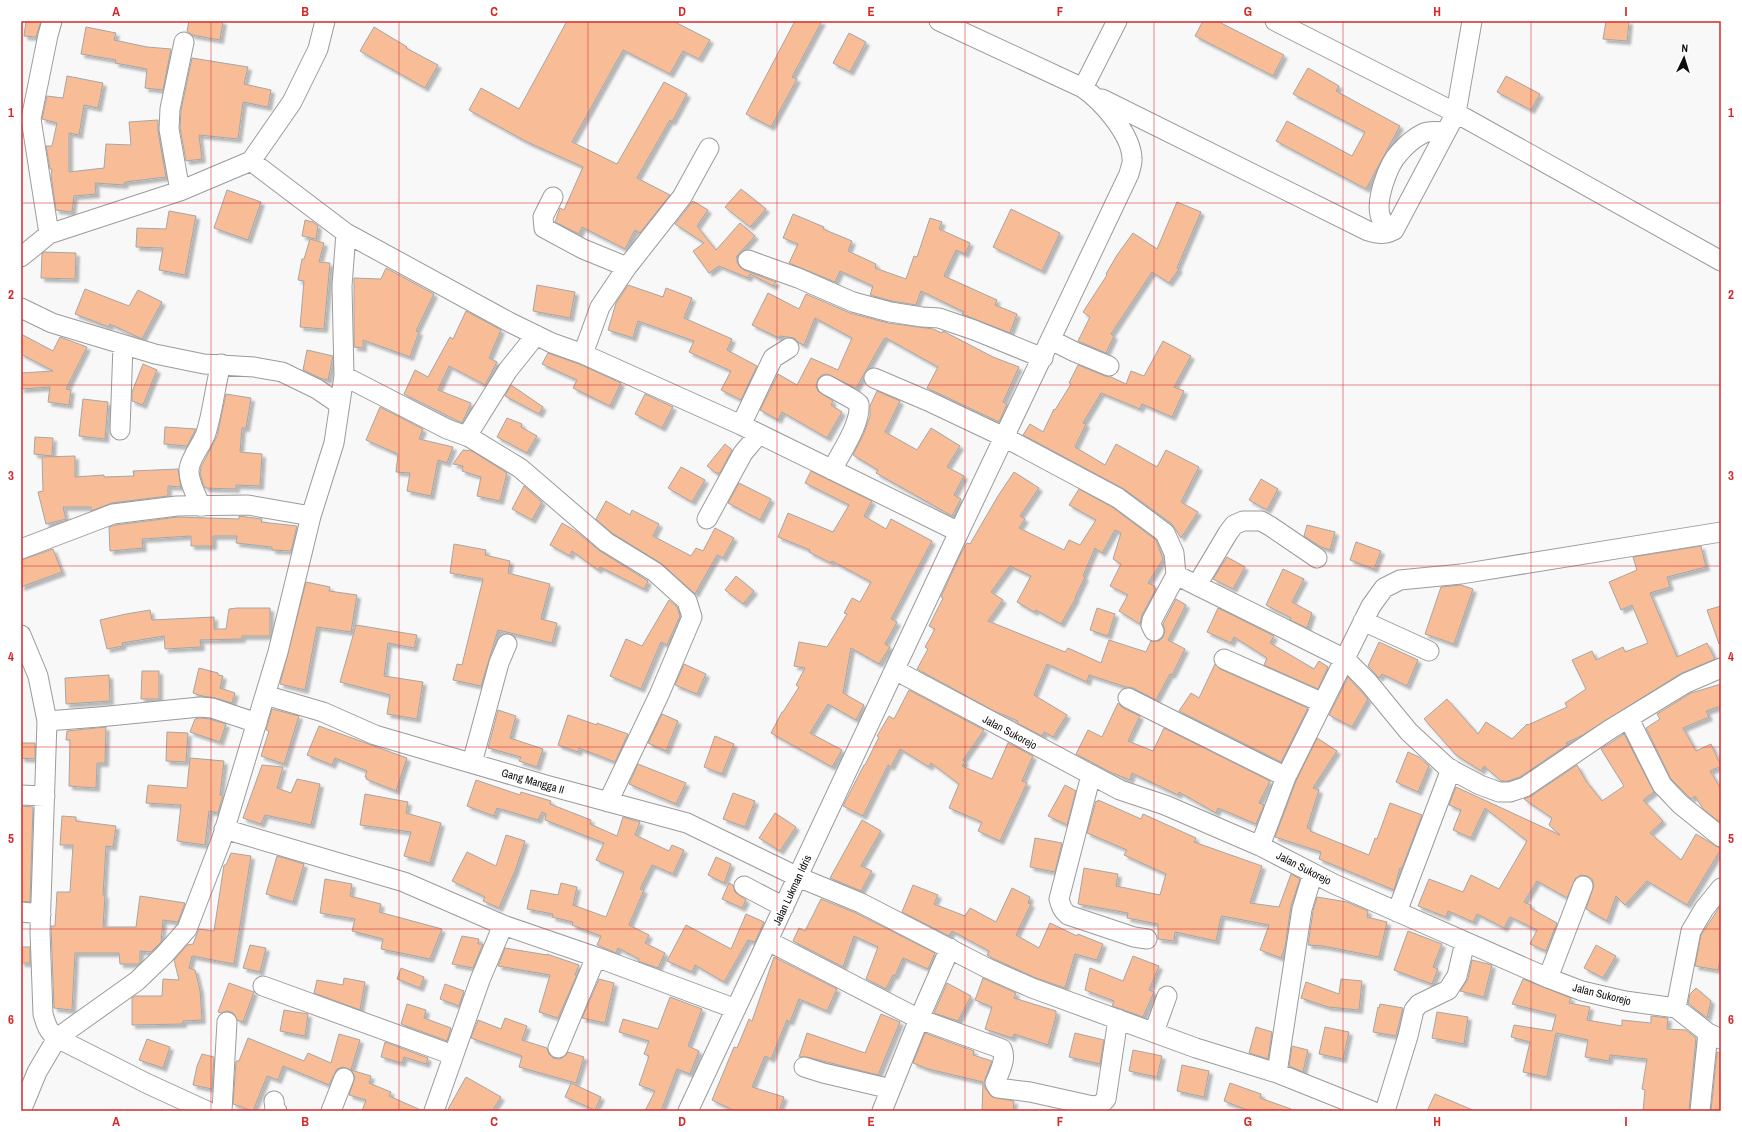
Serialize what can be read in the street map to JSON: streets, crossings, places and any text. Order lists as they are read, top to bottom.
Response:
{
  "streets": {
    "street": ["Jalan Sukorejo", "Gang Mangga II", "Jalan Lukman Idris"]
  },
  "crossings": [
    ["Jalan Sukorejo", "Jalan Lukman Idris"],
    ["Gang Mangga II", "Jalan Lukman Idris"]
  ],
  "north": "top",
  "grid": {
    "columns": [
      "A",
      "B",
      "C",
      "D",
      "E",
      "F",
      "G",
      "H",
      "I"
    ],
    "rows": [
      "1",
      "2",
      "3",
      "4",
      "5",
      "6"
    ]
  }
}
